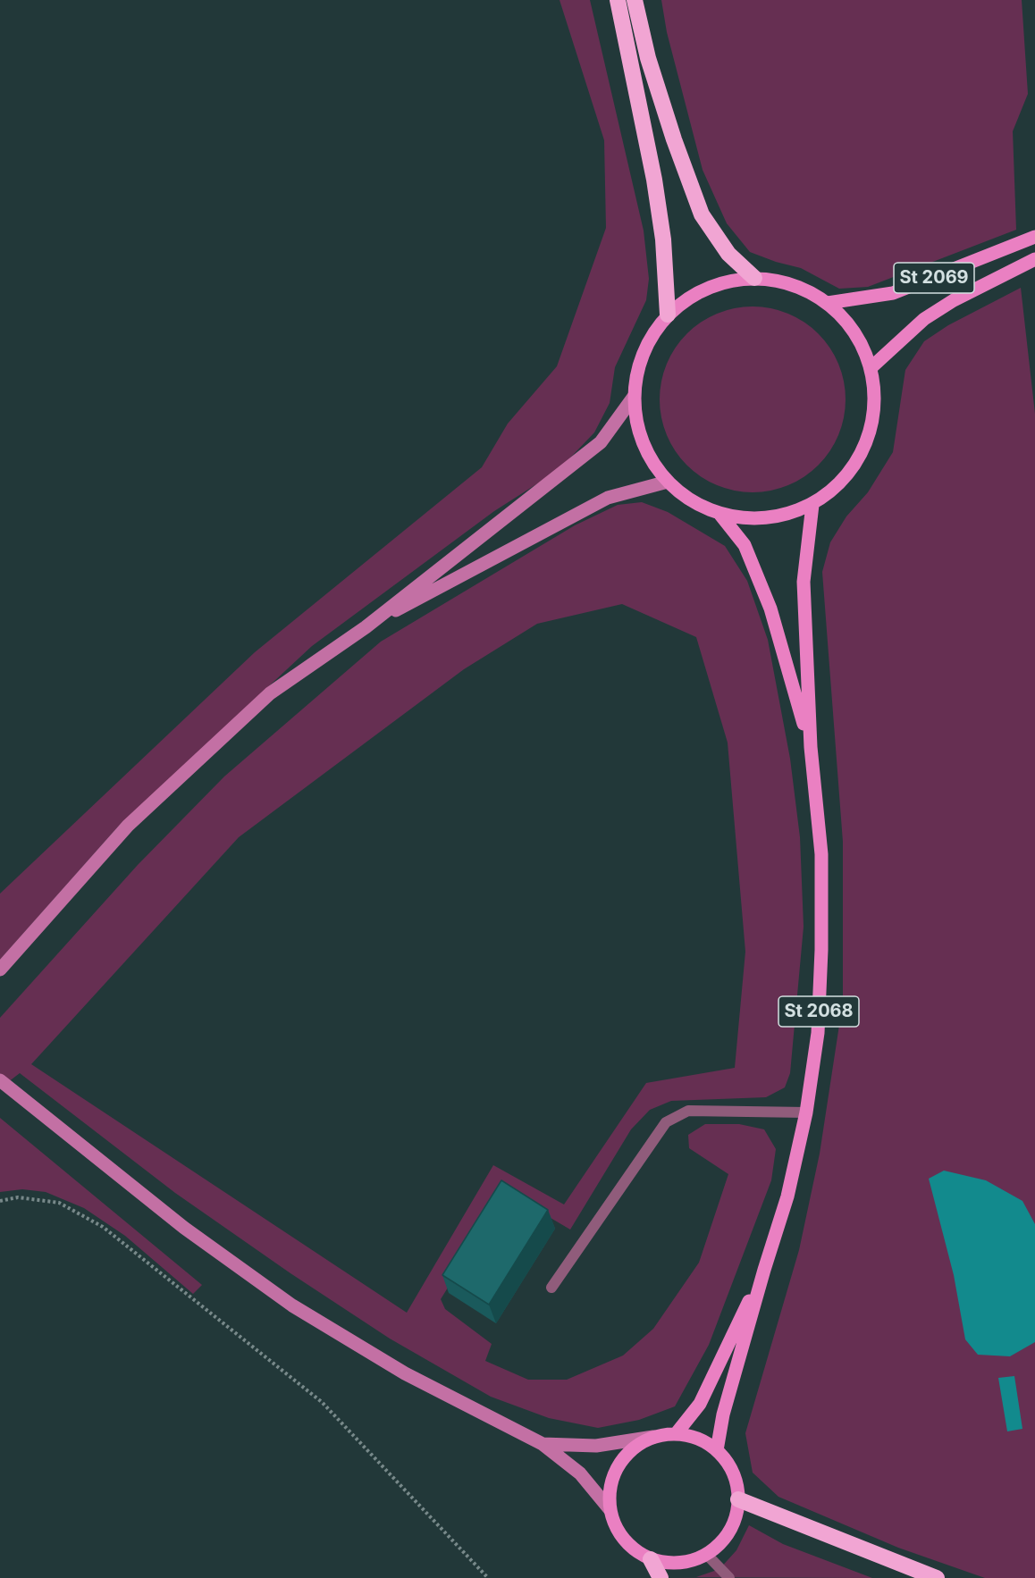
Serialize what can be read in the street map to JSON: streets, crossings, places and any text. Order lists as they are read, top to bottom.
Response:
{
  "streets": {
    "main road": ["St 2069", "St 2068"]
  }
}
